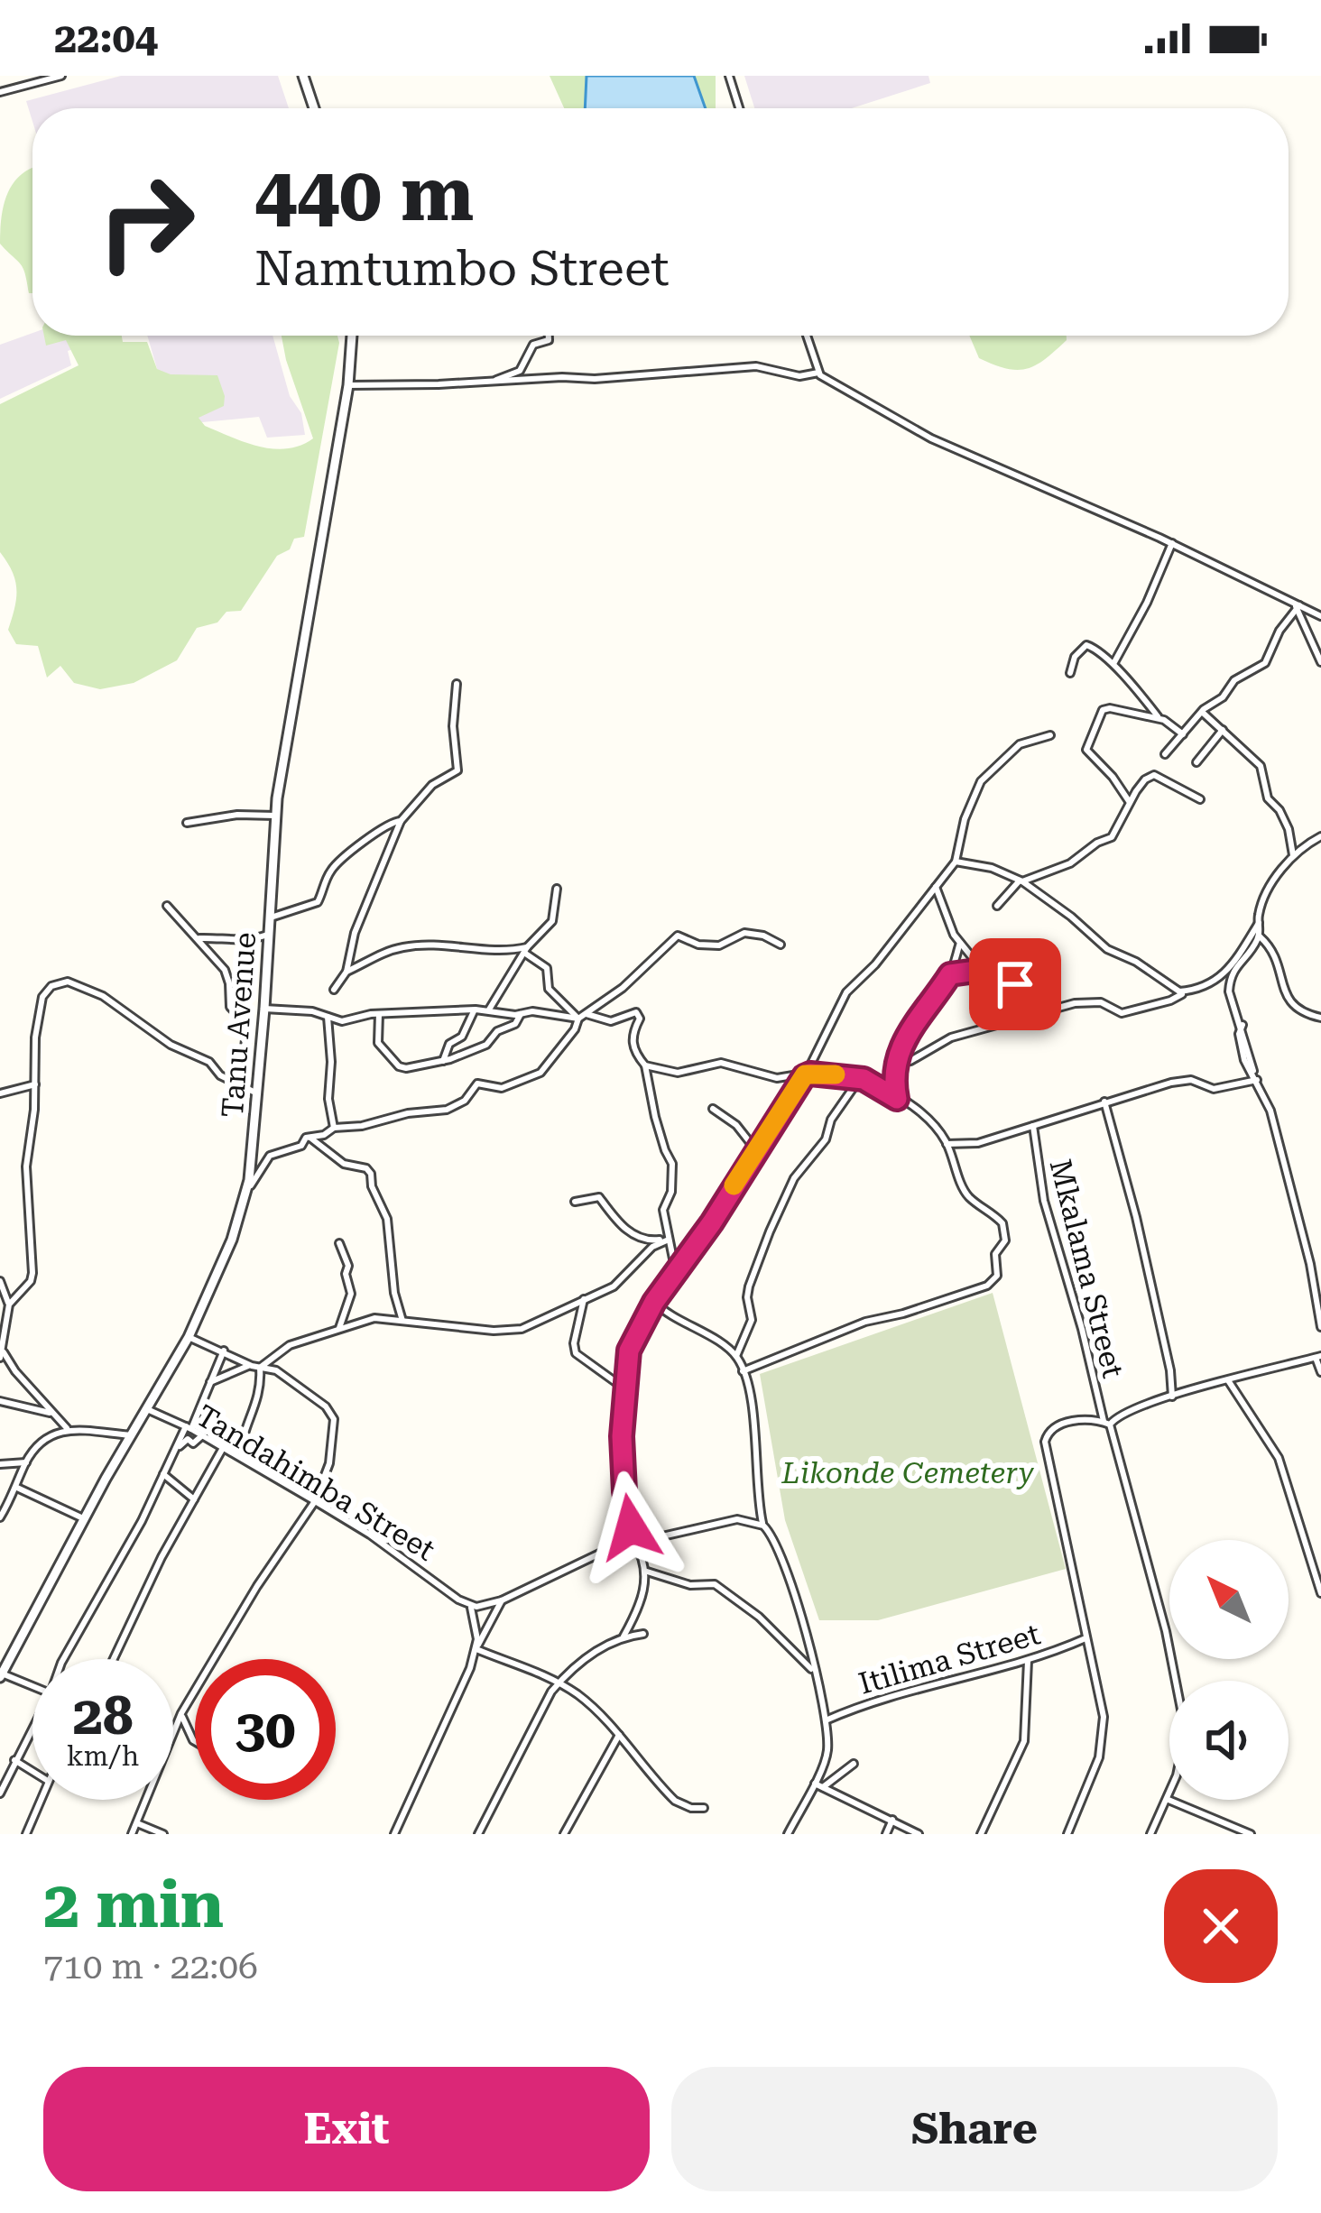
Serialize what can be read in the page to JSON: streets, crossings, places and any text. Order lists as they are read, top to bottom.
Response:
{
  "streets": {
    "street": [
      "Tanu Avenue",
      "Mkalama Street",
      "Tandahimba Street",
      "Itilima Street"
    ]
  },
  "crossings": [
    ["Tanu Avenue", "Tandahimba Street"],
    ["Mkalama Street", "Itilima Street"]
  ],
  "parks": ["Likonde Cemetery"],
  "north": "top left",
  "page": {
    "status": "22:04",
    "turn": ["440 m", "Namtumbo Street"],
    "speed": "28 km/h",
    "limit": "30",
    "heading": ["2 min", "710 m · 22:06"],
    "buttons": ["Exit", "Share"]
  }
}
